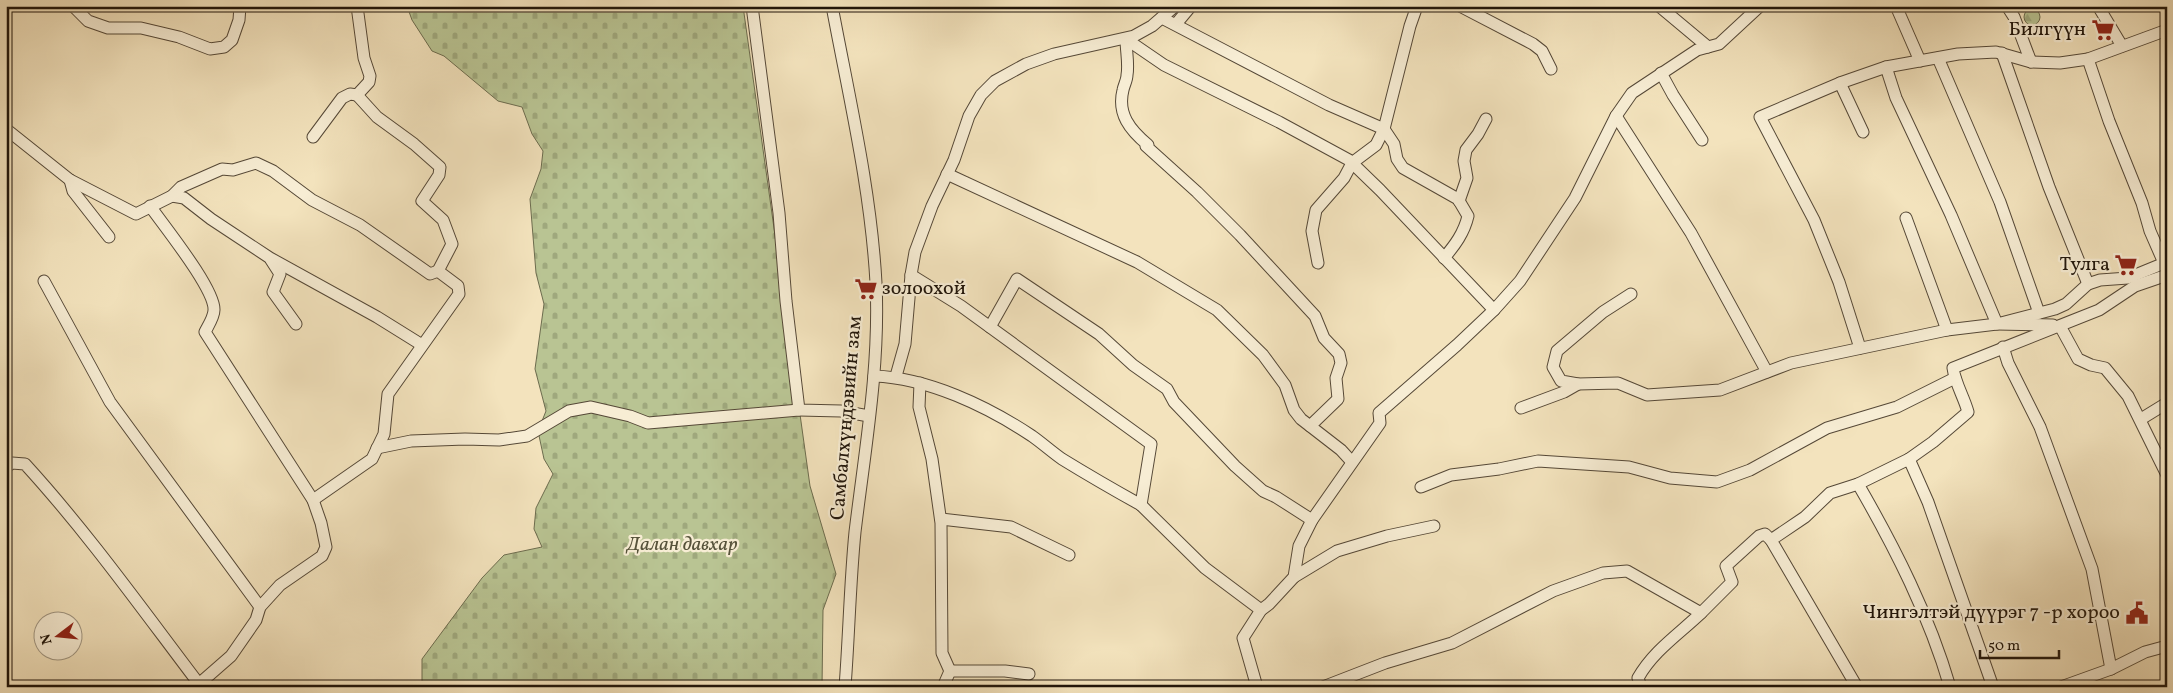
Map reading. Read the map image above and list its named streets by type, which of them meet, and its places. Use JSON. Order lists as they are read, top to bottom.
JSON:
{
  "streets": {
    "street": ["Самбалхүндэвийн зам"]
  },
  "parks": ["Далан давхар"],
  "places": {
    "supermarket": ["Билгүүн", "Тулга", "золоохой"],
    "public building": ["Чингэлтэй дүүрэг 7 -р хороо"]
  },
  "scale_bar": "50 m",
  "north": "left"
}
